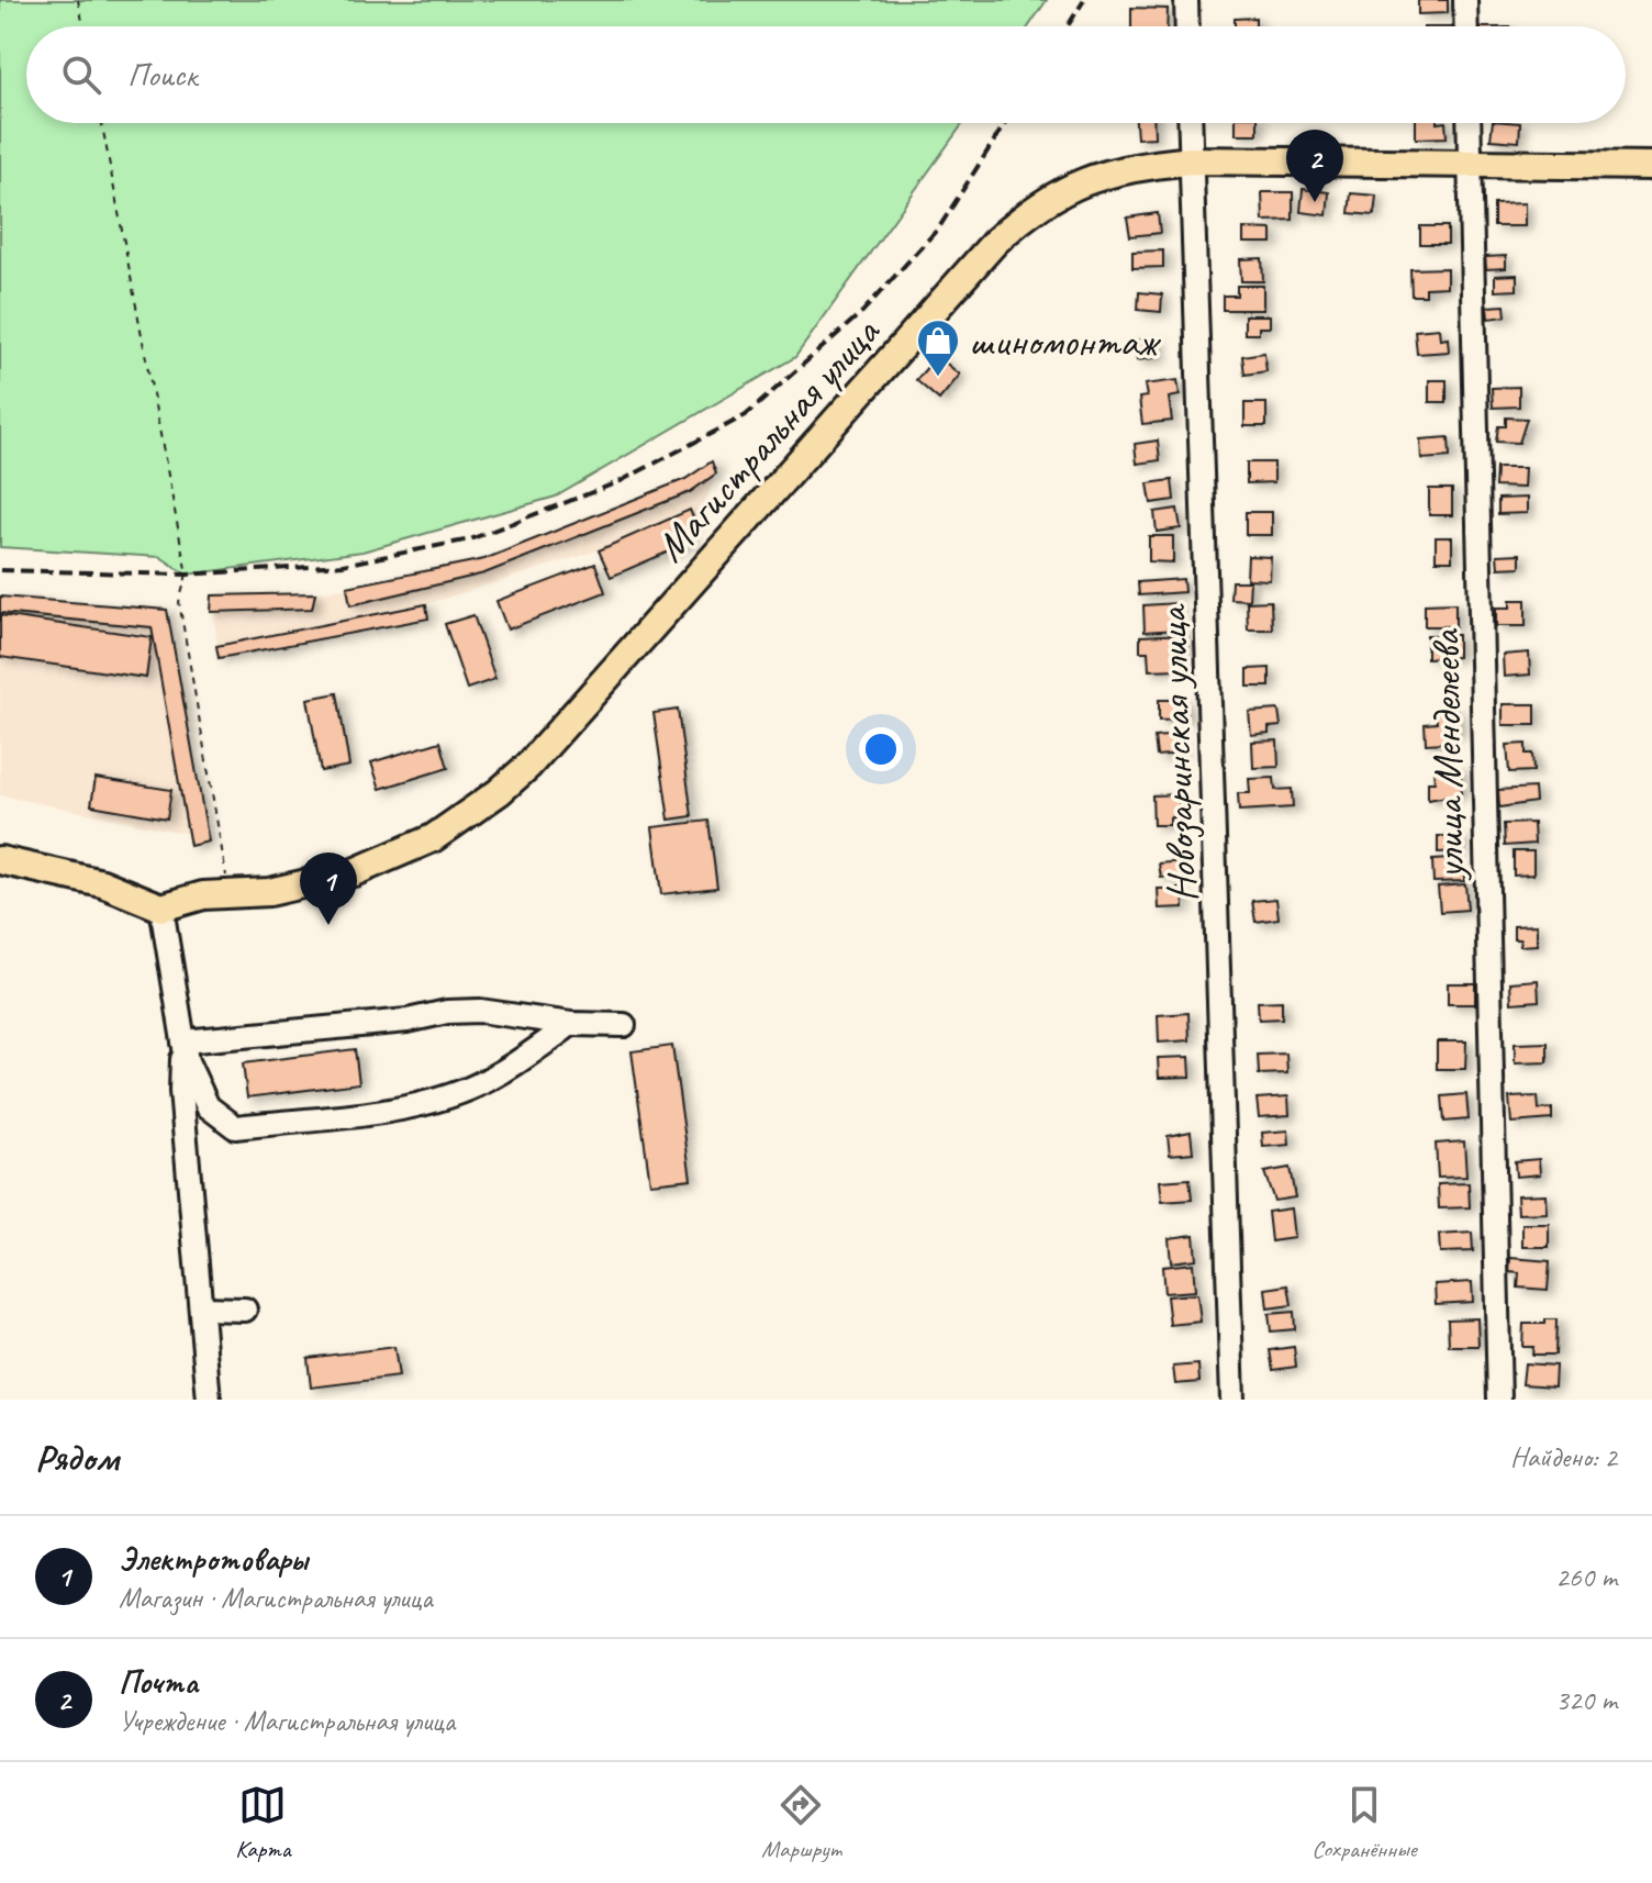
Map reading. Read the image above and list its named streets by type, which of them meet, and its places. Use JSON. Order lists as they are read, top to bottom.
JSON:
{
  "streets": {
    "main road": ["Магистральная улица"],
    "street": ["Новозаринская улица", "улица Менделеева"]
  },
  "crossings": [
    ["Магистральная улица", "Новозаринская улица"],
    ["Магистральная улица", "улица Менделеева"]
  ],
  "places": {
    "shop": ["шиномонтаж"]
  },
  "page": {
    "search": "Поиск",
    "pins": ["2", "1"],
    "heading": ["Рядом", "Найдено: 2"],
    "list": [
      {
        "mark": "1",
        "name": "Электротовары",
        "note": "Магазин · Магистральная улица",
        "value": "260 m"
      },
      {
        "mark": "2",
        "name": "Почта",
        "note": "Учреждение · Магистральная улица",
        "value": "320 m"
      }
    ],
    "nav": ["Карта", "Маршрут", "Сохранённые"]
  }
}
